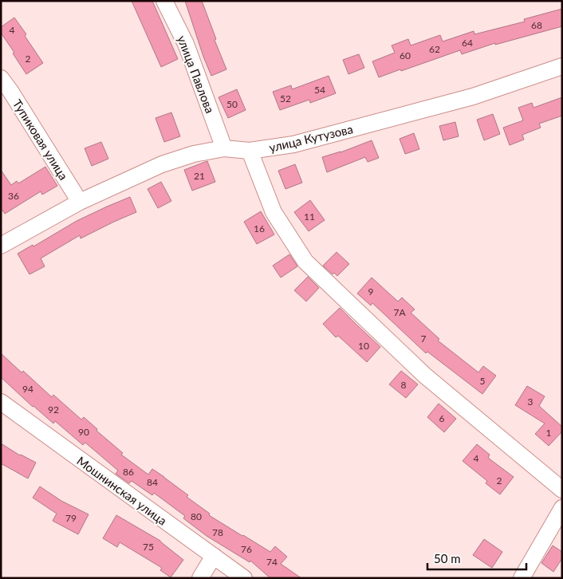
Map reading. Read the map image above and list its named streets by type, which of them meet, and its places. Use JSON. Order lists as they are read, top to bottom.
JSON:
{
  "streets": {
    "street": [
      "улица Павлова",
      "улица Кутузова",
      "Тупиковая улица",
      "Мошнинская улица"
    ]
  },
  "crossings": [
    ["улица Павлова", "улица Кутузова"],
    ["улица Кутузова", "Тупиковая улица"]
  ],
  "house_numbers": [
    "68",
    "4",
    "64",
    "62",
    "60",
    "2",
    "54",
    "52",
    "50",
    "21",
    "36",
    "11",
    "16",
    "9",
    "7А",
    "7",
    "10",
    "5",
    "8",
    "94",
    "3",
    "92",
    "6",
    "90",
    "1",
    "4",
    "86",
    "2",
    "84",
    "80",
    "79",
    "78",
    "75",
    "76",
    "74"
  ],
  "scale_bar": "50 m"
}
